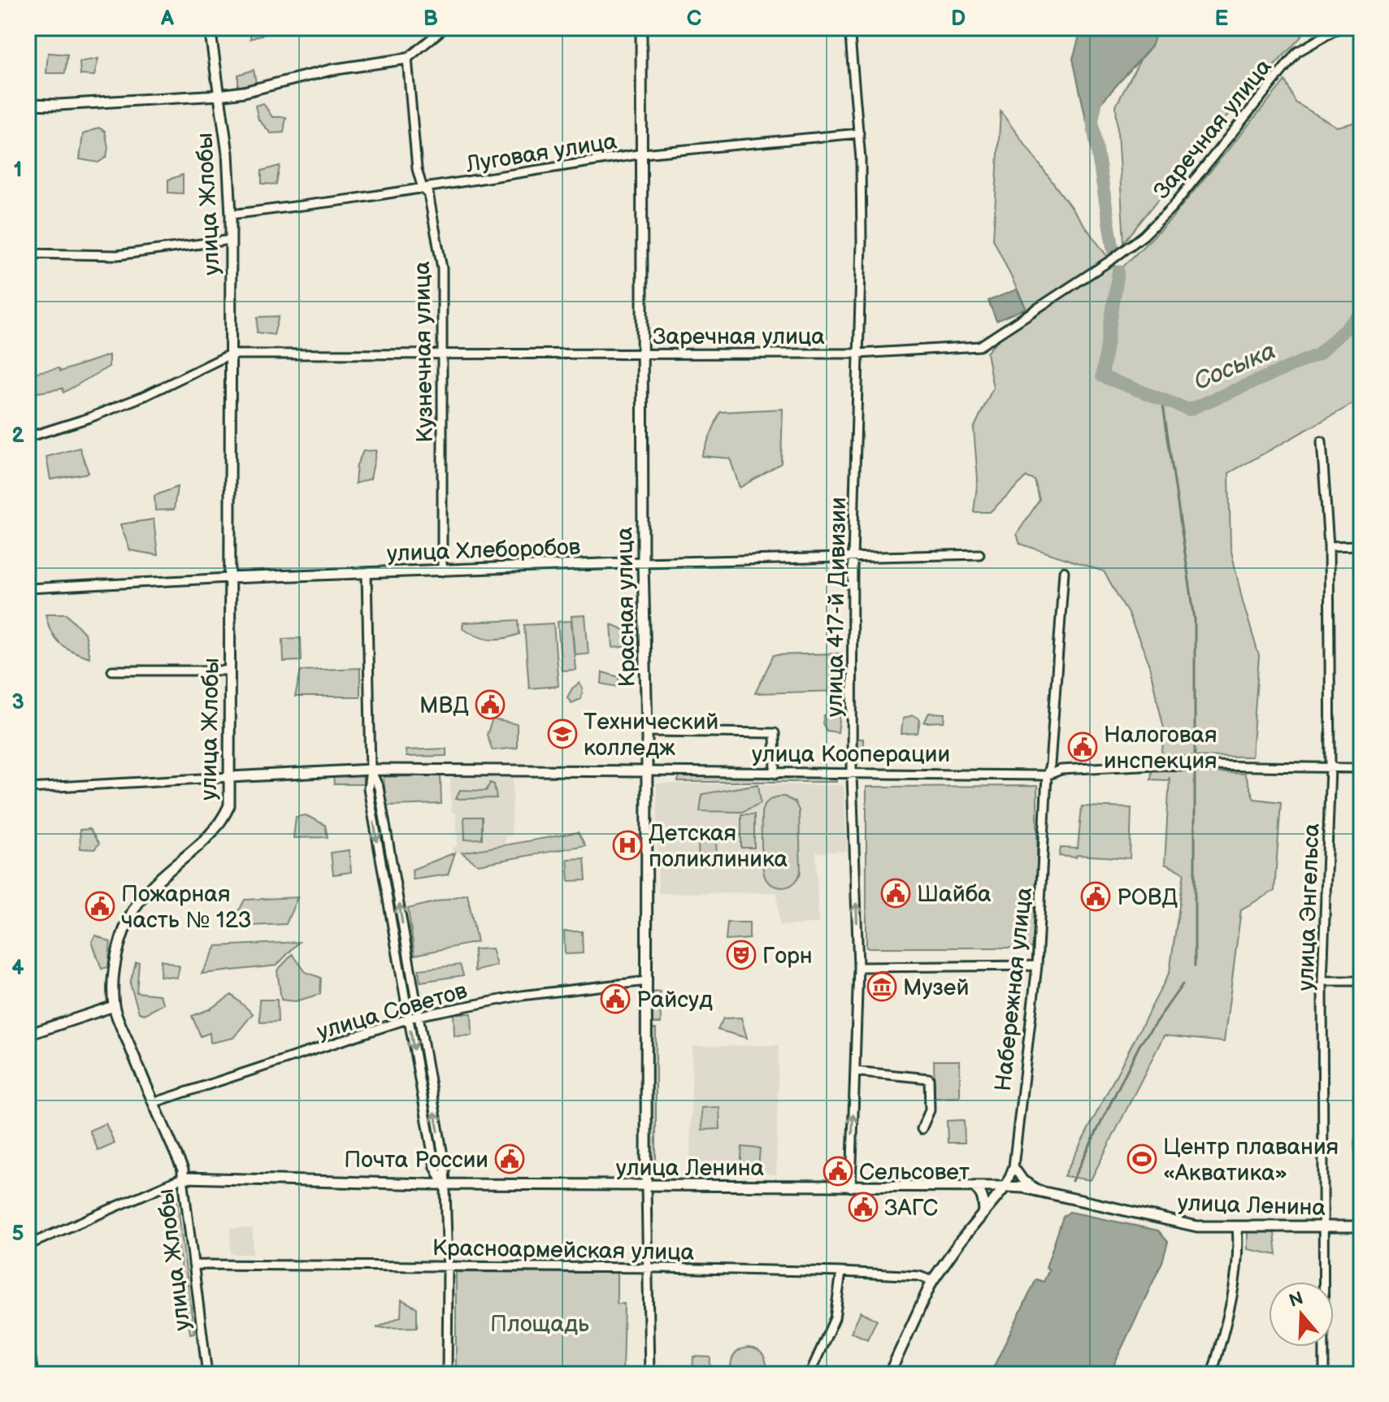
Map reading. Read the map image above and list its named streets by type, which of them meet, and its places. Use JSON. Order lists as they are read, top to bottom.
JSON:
{
  "streets": {
    "street": [
      "Заречная улица",
      "Луговая улица",
      "улица Жлобы",
      "Кузнечная улица",
      "улица Хлеборобов",
      "Красная улица",
      "улица 417-й Дивизии",
      "улица Кооперации",
      "улица Энгельса",
      "Набережная улица",
      "улица Советов",
      "улица Ленина",
      "Красноармейская улица"
    ]
  },
  "crossings": [
    ["Заречная улица", "улица Жлобы"],
    ["Заречная улица", "Кузнечная улица"],
    ["Заречная улица", "Красная улица"],
    ["Заречная улица", "улица 417-й Дивизии"],
    ["Луговая улица", "улица Жлобы"],
    ["Луговая улица", "Кузнечная улица"],
    ["Луговая улица", "Красная улица"],
    ["Луговая улица", "улица 417-й Дивизии"],
    ["улица Жлобы", "улица Хлеборобов"],
    ["улица Жлобы", "улица Кооперации"],
    ["улица Жлобы", "улица Советов"],
    ["улица Жлобы", "улица Ленина"],
    ["улица Жлобы", "Красноармейская улица"],
    ["Кузнечная улица", "улица Хлеборобов"],
    ["улица Хлеборобов", "Красная улица"],
    ["улица Хлеборобов", "улица 417-й Дивизии"],
    ["Красная улица", "улица Кооперации"],
    ["Красная улица", "улица Советов"],
    ["Красная улица", "улица Ленина"],
    ["улица 417-й Дивизии", "улица Кооперации"],
    ["улица 417-й Дивизии", "улица Ленина"],
    ["улица Кооперации", "улица Энгельса"],
    ["улица Кооперации", "Набережная улица"],
    ["улица Энгельса", "улица Ленина"],
    ["Набережная улица", "улица Ленина"],
    ["Набережная улица", "Красноармейская улица"]
  ],
  "water": ["Сосыка"],
  "parks": ["Площадь"],
  "places": {
    "public building": [
      "МВД",
      "Налоговая инспекция",
      "Шайба",
      "РОВД",
      "Пожарная часть № 123",
      "Райсуд",
      "Почта России",
      "Сельсовет",
      "ЗАГС"
    ],
    "school or university": ["Технический колледж"],
    "hospital": ["Детская поликлиника"],
    "theatre": ["Горн"],
    "museum": ["Музей"],
    "sports": ["Центр плавания «Акватика»"]
  },
  "north": "top",
  "grid": {
    "columns": [
      "A",
      "B",
      "C",
      "D",
      "E"
    ],
    "rows": [
      "1",
      "2",
      "3",
      "4",
      "5"
    ]
  }
}
